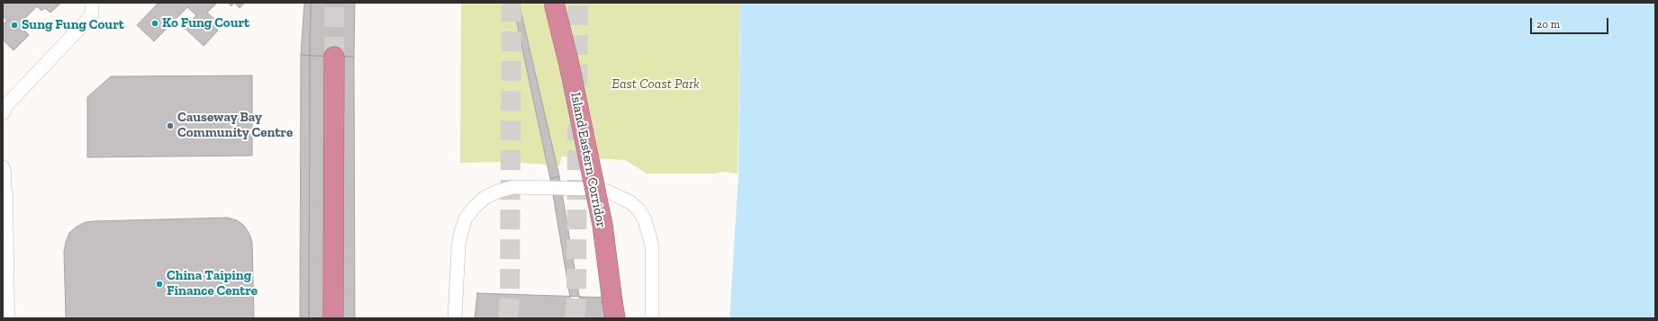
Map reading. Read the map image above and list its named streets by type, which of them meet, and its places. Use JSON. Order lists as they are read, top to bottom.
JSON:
{
  "streets": {
    "highway": ["Island Eastern Corridor"]
  },
  "parks": ["East Coast Park"],
  "places": [
    "Ko Fung Court",
    "Sung Fung Court",
    "Causeway Bay Community Centre",
    "China Taiping Finance Centre"
  ],
  "scale_bar": "20 m"
}
